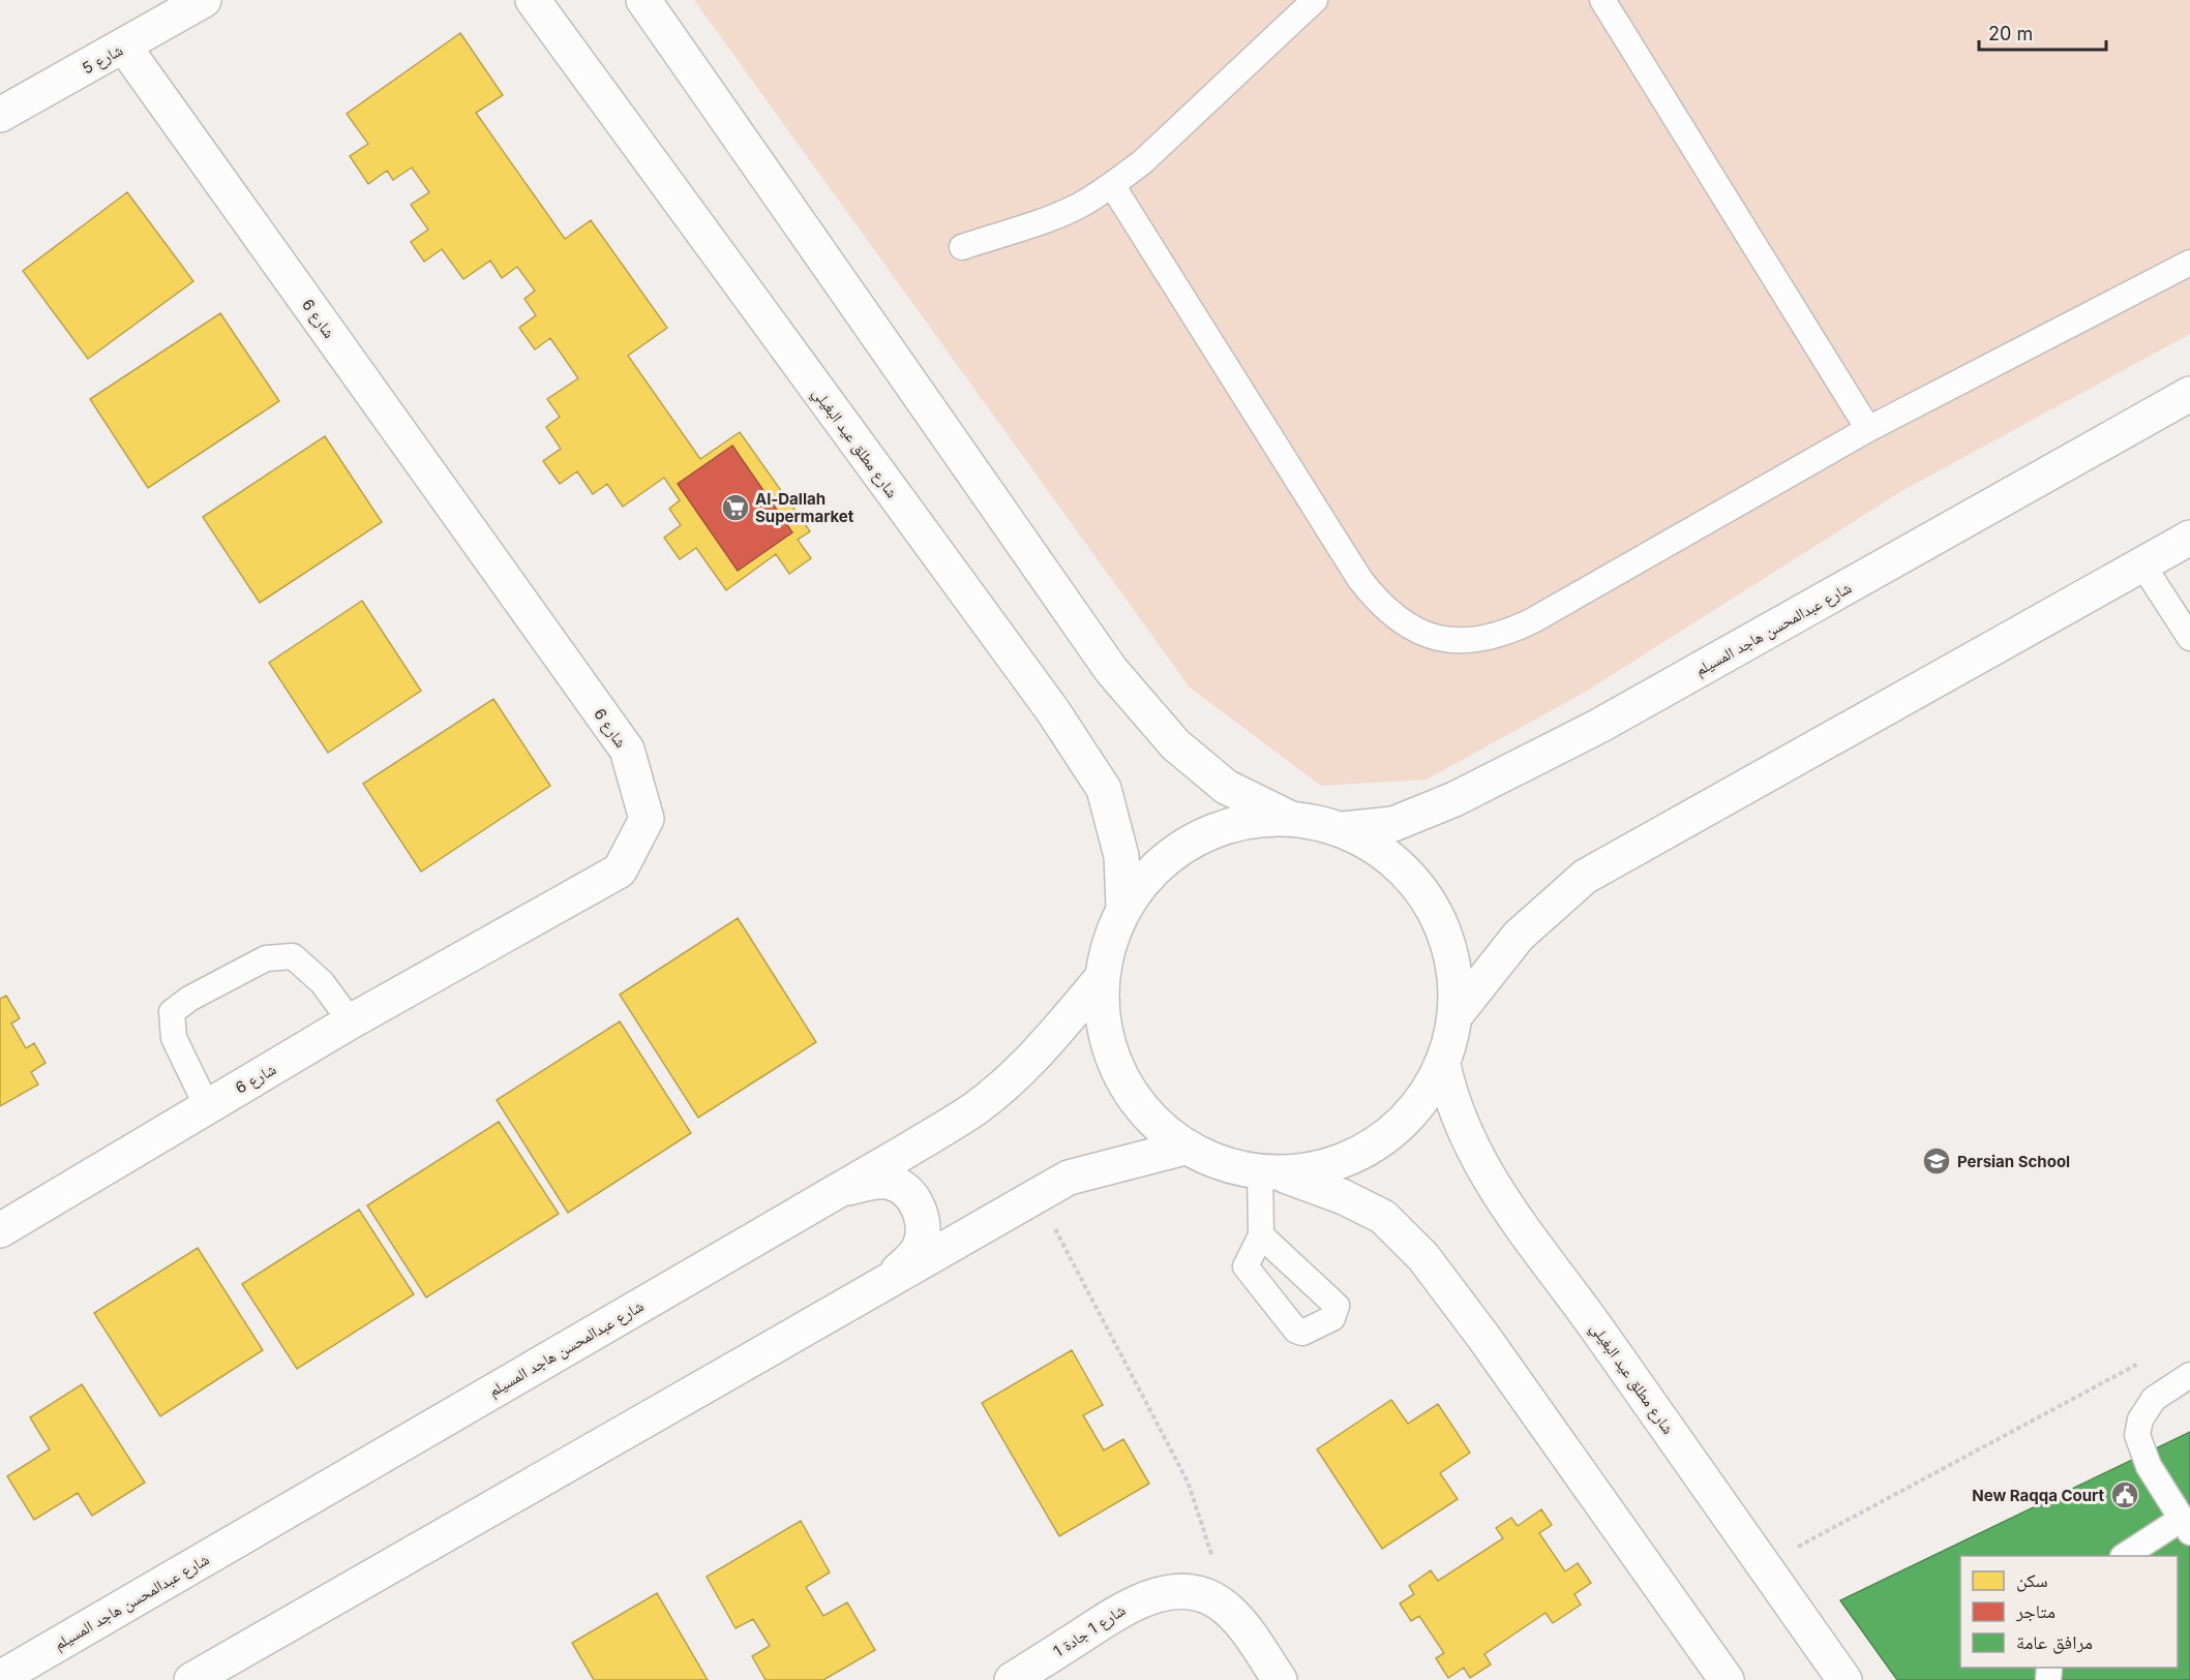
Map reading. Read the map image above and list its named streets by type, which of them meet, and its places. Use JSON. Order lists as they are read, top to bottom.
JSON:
{
  "streets": {
    "street": [
      "شارع 5",
      "شارع 6",
      "شارع مطلق عيد البغيلي",
      "شارع عبدالمحسن هاجد المسيلم",
      "شارع 1 جادة 1"
    ]
  },
  "crossings": [
    ["شارع 5", "شارع 6"]
  ],
  "places": {
    "supermarket": ["Al-Dallah Supermarket"],
    "school or university": ["Persian School"],
    "public building": ["New Raqqa Court"]
  },
  "legend": ["سكن", "متاجر", "مرافق عامة"],
  "scale_bar": "20 m"
}
